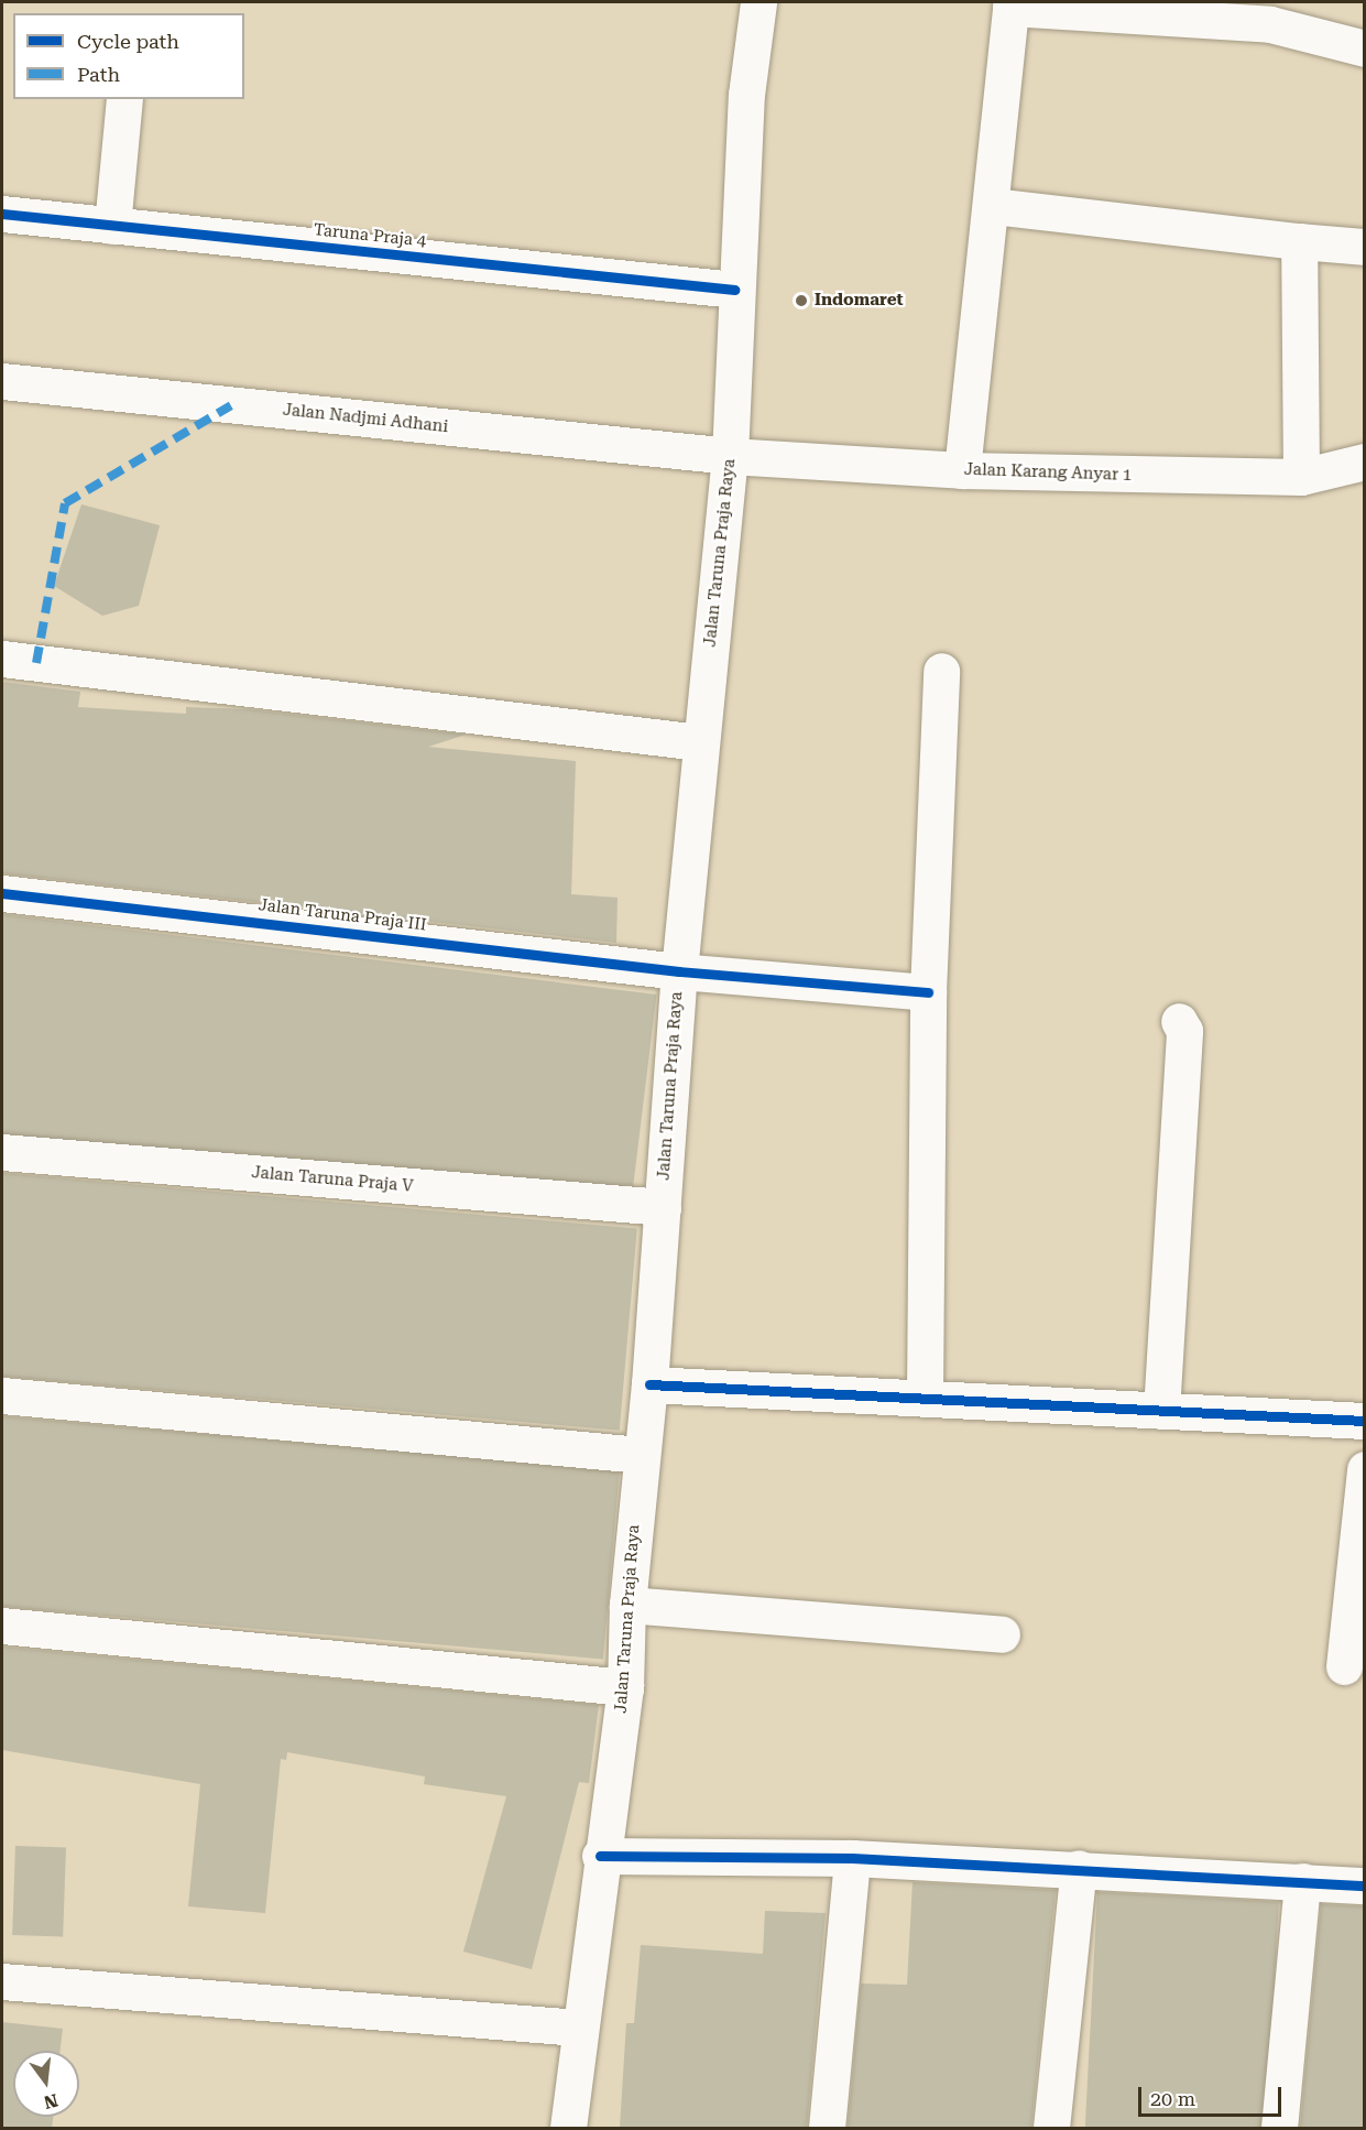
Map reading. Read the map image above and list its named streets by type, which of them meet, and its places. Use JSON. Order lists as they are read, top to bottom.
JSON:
{
  "streets": {
    "street": [
      "Taruna Praja 4",
      "Jalan Nadjmi Adhani",
      "Jalan Karang Anyar 1",
      "Jalan Taruna Praja Raya",
      "Jalan Taruna Praja III",
      "Jalan Taruna Praja V"
    ]
  },
  "crossings": [
    ["Taruna Praja 4", "Jalan Taruna Praja Raya"],
    ["Jalan Nadjmi Adhani", "Jalan Karang Anyar 1"],
    ["Jalan Nadjmi Adhani", "Jalan Taruna Praja Raya"],
    ["Jalan Karang Anyar 1", "Jalan Taruna Praja Raya"],
    ["Jalan Taruna Praja Raya", "Jalan Taruna Praja III"],
    ["Jalan Taruna Praja Raya", "Jalan Taruna Praja V"]
  ],
  "places": ["Indomaret"],
  "legend": ["Cycle path", "Path"],
  "scale_bar": "20 m",
  "north": "bottom"
}
